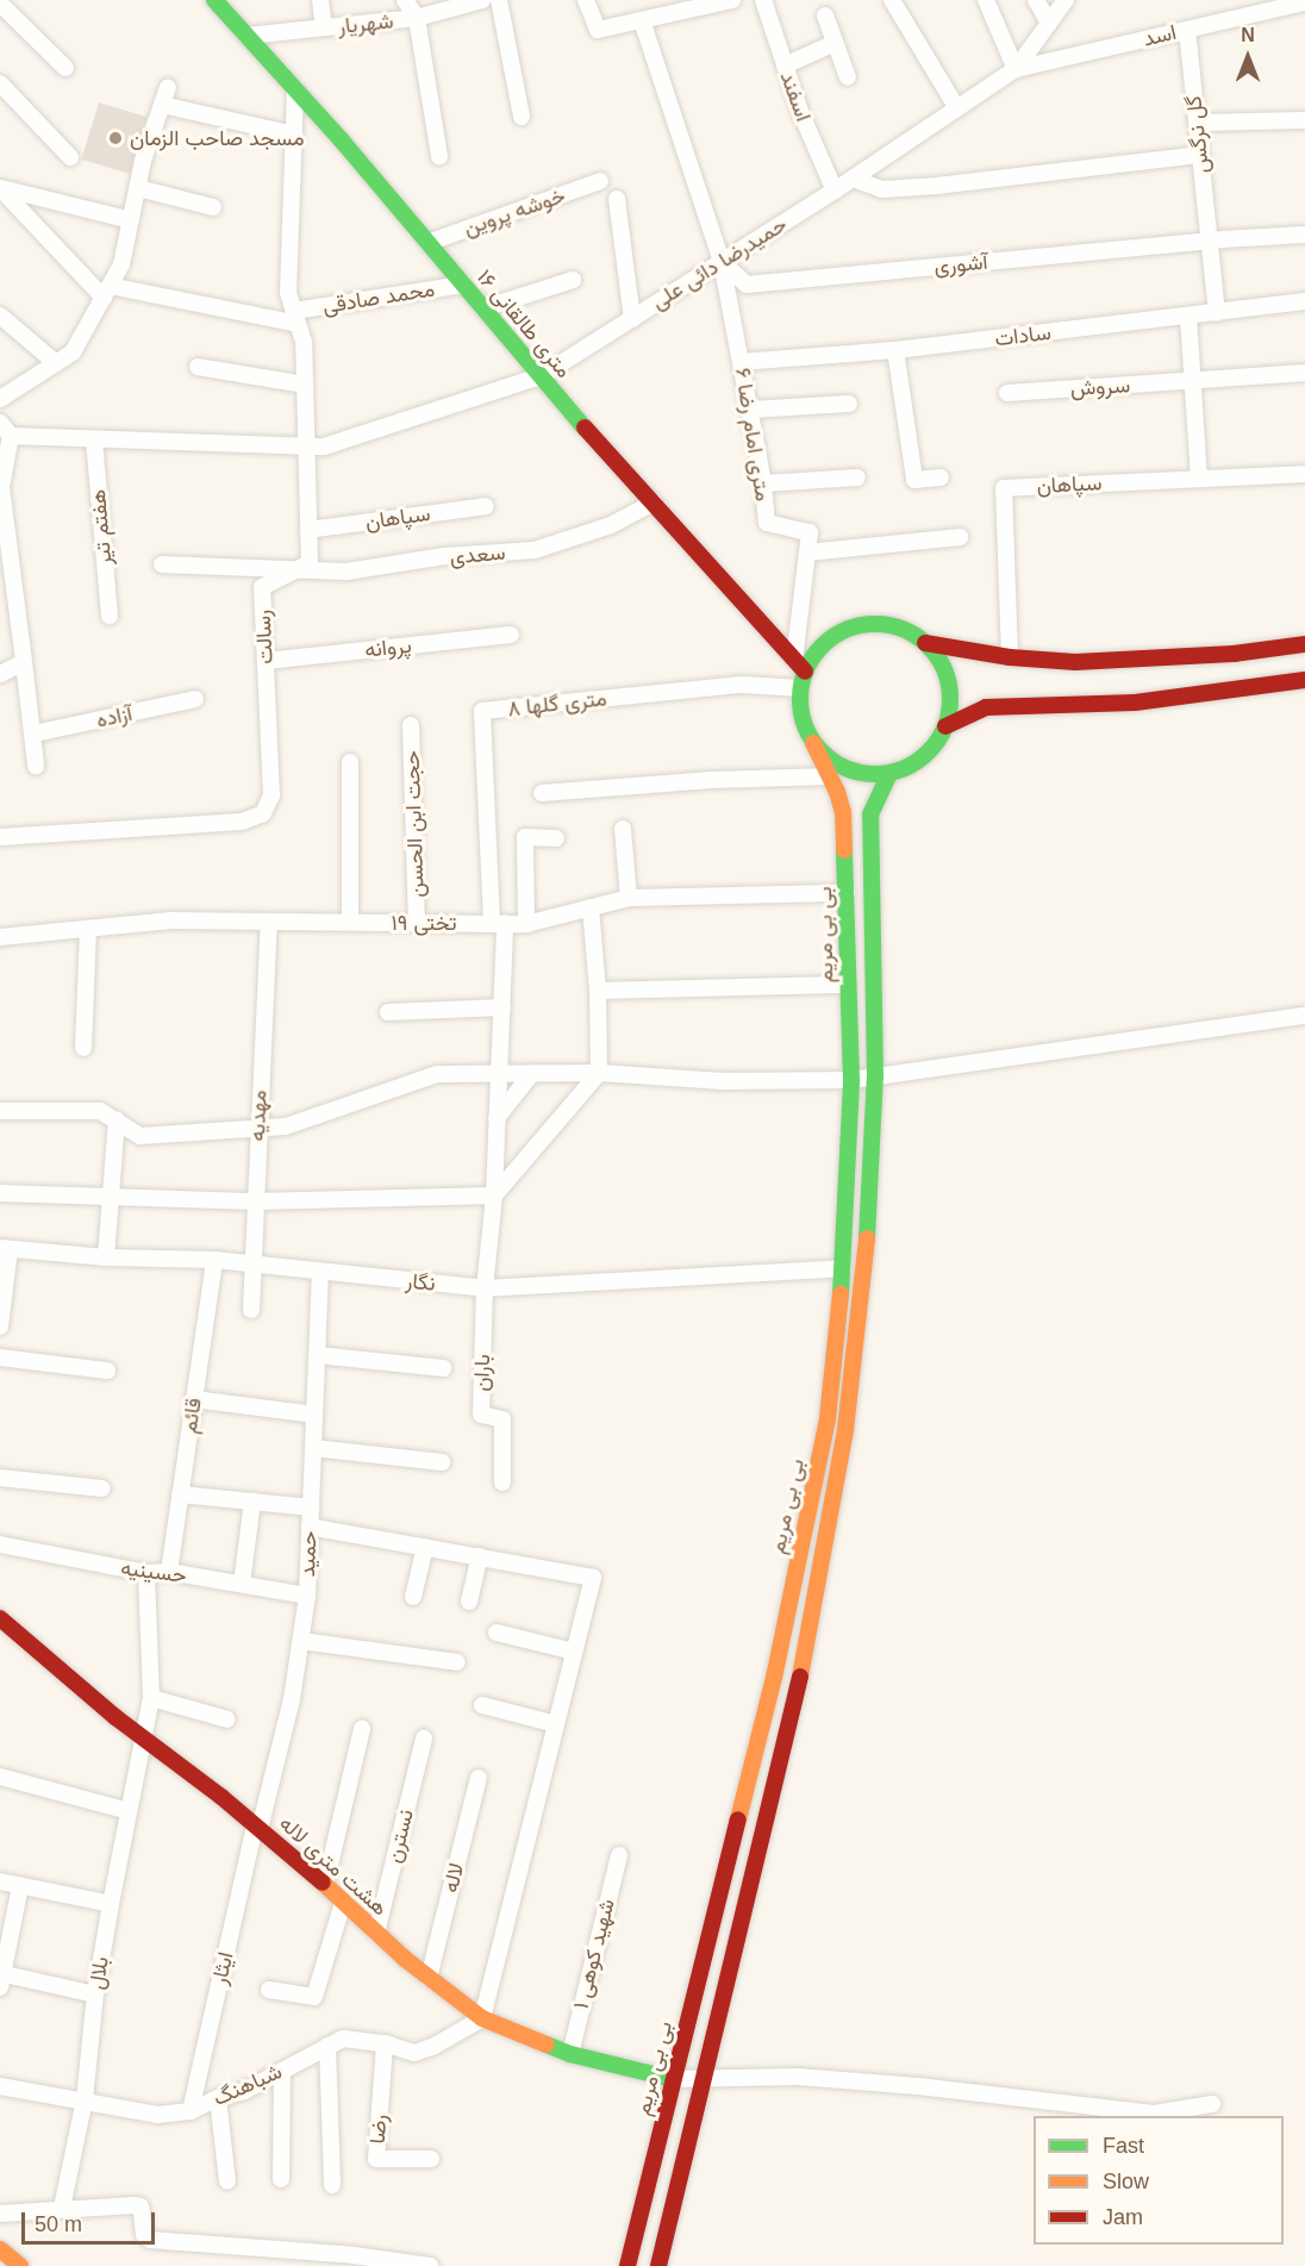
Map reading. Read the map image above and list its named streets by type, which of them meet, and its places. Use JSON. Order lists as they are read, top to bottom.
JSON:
{
  "streets": {
    "street": [
      "شهریار",
      "اسد",
      "اسفند",
      "گل نرگس",
      "خوشه پروین",
      "حمیدرضا دائی علی",
      "آشوری",
      "محمد صادقی",
      "۱۶ متری طالقانی",
      "سادات",
      "سروش",
      "۶ متری امام رضا",
      "سپاهان",
      "هفتم تیر",
      "سعدی",
      "رسالت",
      "پروانه",
      "۸ متری گلها",
      "آزاده",
      "حجت ابن الحسن",
      "تختی ۱۹",
      "بی بی مریم",
      "مهدیه",
      "نگار",
      "باران",
      "قائم",
      "حمید",
      "حسینیه",
      "نسترن",
      "هشت متری لاله",
      "لاله",
      "شهید کوهی ۱",
      "ایثار",
      "بلال",
      "شباهنگ",
      "رضا"
    ]
  },
  "crossings": [
    ["شهریار", "۱۶ متری طالقانی"],
    ["اسد", "گل نرگس"],
    ["اسد", "حمیدرضا دائی علی"],
    ["اسفند", "حمیدرضا دائی علی"],
    ["گل نرگس", "آشوری"],
    ["گل نرگس", "سادات"],
    ["خوشه پروین", "۱۶ متری طالقانی"],
    ["حمیدرضا دائی علی", "آشوری"],
    ["حمیدرضا دائی علی", "۱۶ متری طالقانی"],
    ["حمیدرضا دائی علی", "۶ متری امام رضا"],
    ["حمیدرضا دائی علی", "رسالت"],
    ["آشوری", "۶ متری امام رضا"],
    ["محمد صادقی", "۱۶ متری طالقانی"],
    ["محمد صادقی", "رسالت"],
    ["۱۶ متری طالقانی", "سعدی"],
    ["۱۶ متری طالقانی", "رسالت"],
    ["۱۶ متری طالقانی", "۸ متری گلها"],
    ["۱۶ متری طالقانی", "بی بی مریم"],
    ["سادات", "۶ متری امام رضا"],
    ["سپاهان", "رسالت"],
    ["سعدی", "رسالت"],
    ["رسالت", "پروانه"],
    ["۸ متری گلها", "تختی ۱۹"],
    ["۸ متری گلها", "بی بی مریم"],
    ["حجت ابن الحسن", "تختی ۱۹"],
    ["تختی ۱۹", "بی بی مریم"],
    ["تختی ۱۹", "مهدیه"],
    ["بی بی مریم", "نگار"],
    ["بی بی مریم", "هشت متری لاله"],
    ["مهدیه", "نگار"],
    ["نگار", "باران"],
    ["نگار", "قائم"],
    ["نگار", "حمید"],
    ["قائم", "حسینیه"],
    ["حمید", "حسینیه"],
    ["حمید", "هشت متری لاله"],
    ["حمید", "ایثار"],
    ["حسینیه", "بلال"],
    ["نسترن", "هشت متری لاله"],
    ["هشت متری لاله", "لاله"],
    ["هشت متری لاله", "شهید کوهی ۱"],
    ["هشت متری لاله", "ایثار"],
    ["هشت متری لاله", "بلال"],
    ["هشت متری لاله", "شباهنگ"],
    ["ایثار", "شباهنگ"],
    ["بلال", "شباهنگ"],
    ["شباهنگ", "رضا"]
  ],
  "places": ["مسجد صاحب الزمان"],
  "legend": ["Fast", "Slow", "Jam"],
  "scale_bar": "50 m",
  "north": "top"
}
